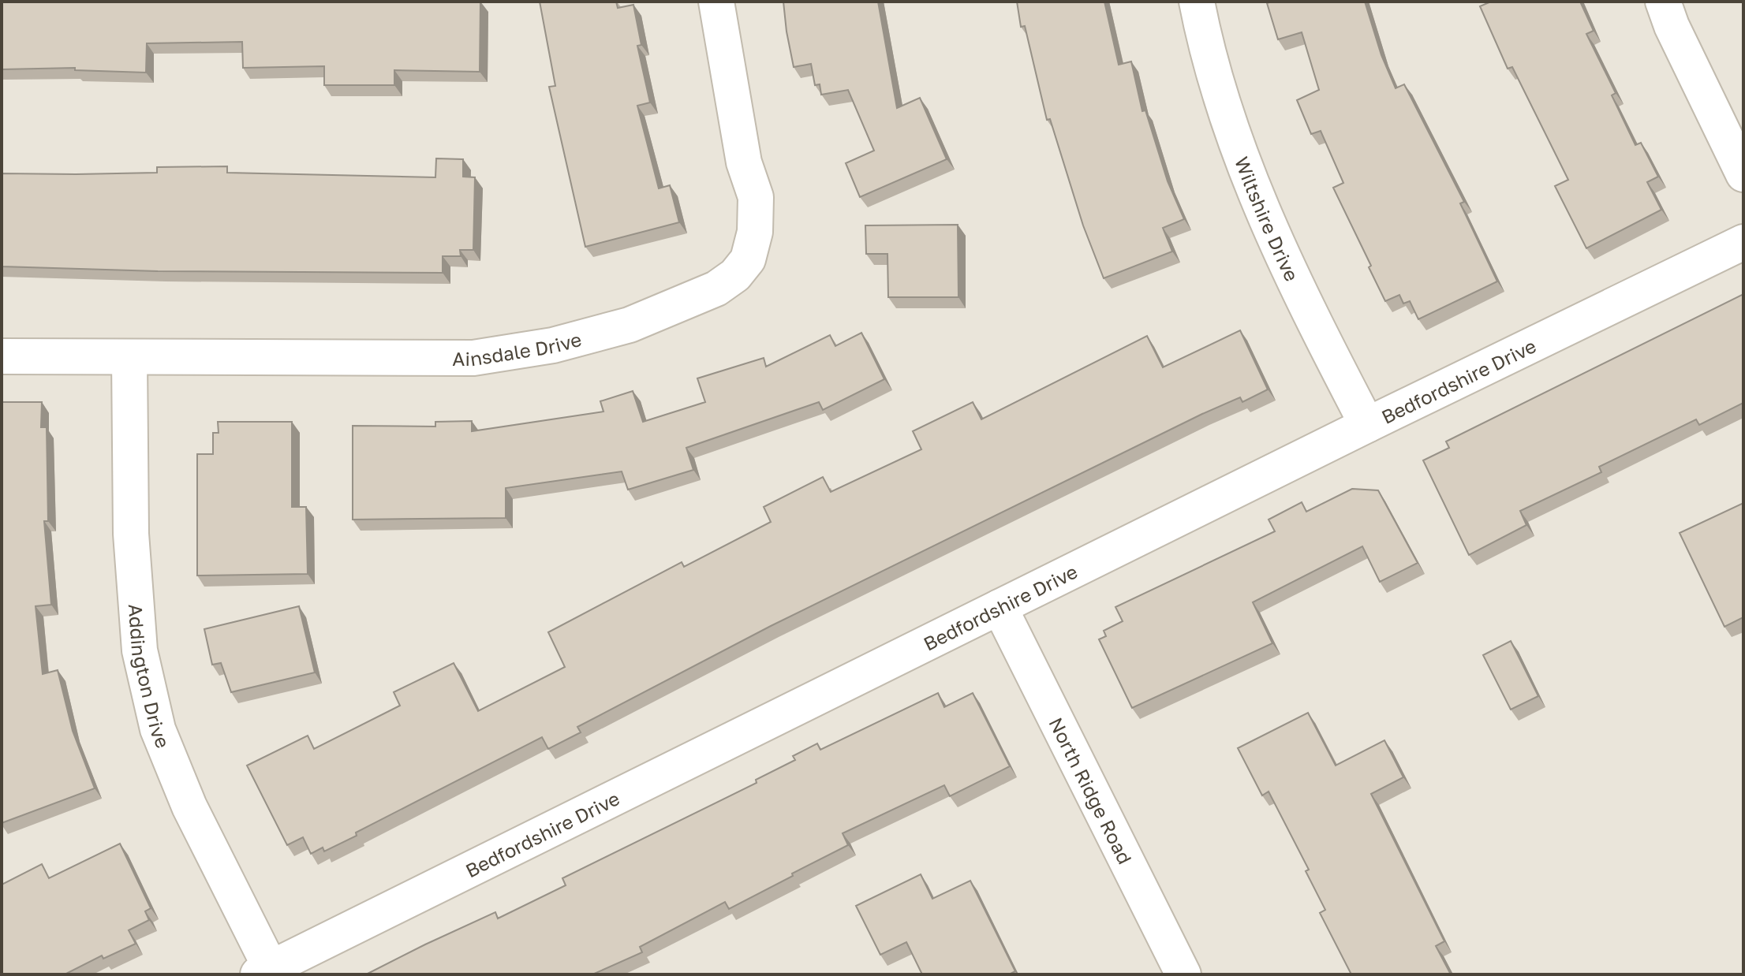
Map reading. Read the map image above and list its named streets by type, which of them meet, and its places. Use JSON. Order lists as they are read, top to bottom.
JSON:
{
  "streets": {
    "street": [
      "Wiltshire Drive",
      "Ainsdale Drive",
      "Bedfordshire Drive",
      "Addington Drive",
      "North Ridge Road"
    ]
  },
  "crossings": [
    ["Wiltshire Drive", "Bedfordshire Drive"],
    ["Ainsdale Drive", "Addington Drive"],
    ["Bedfordshire Drive", "Addington Drive"],
    ["Bedfordshire Drive", "North Ridge Road"]
  ]
}
